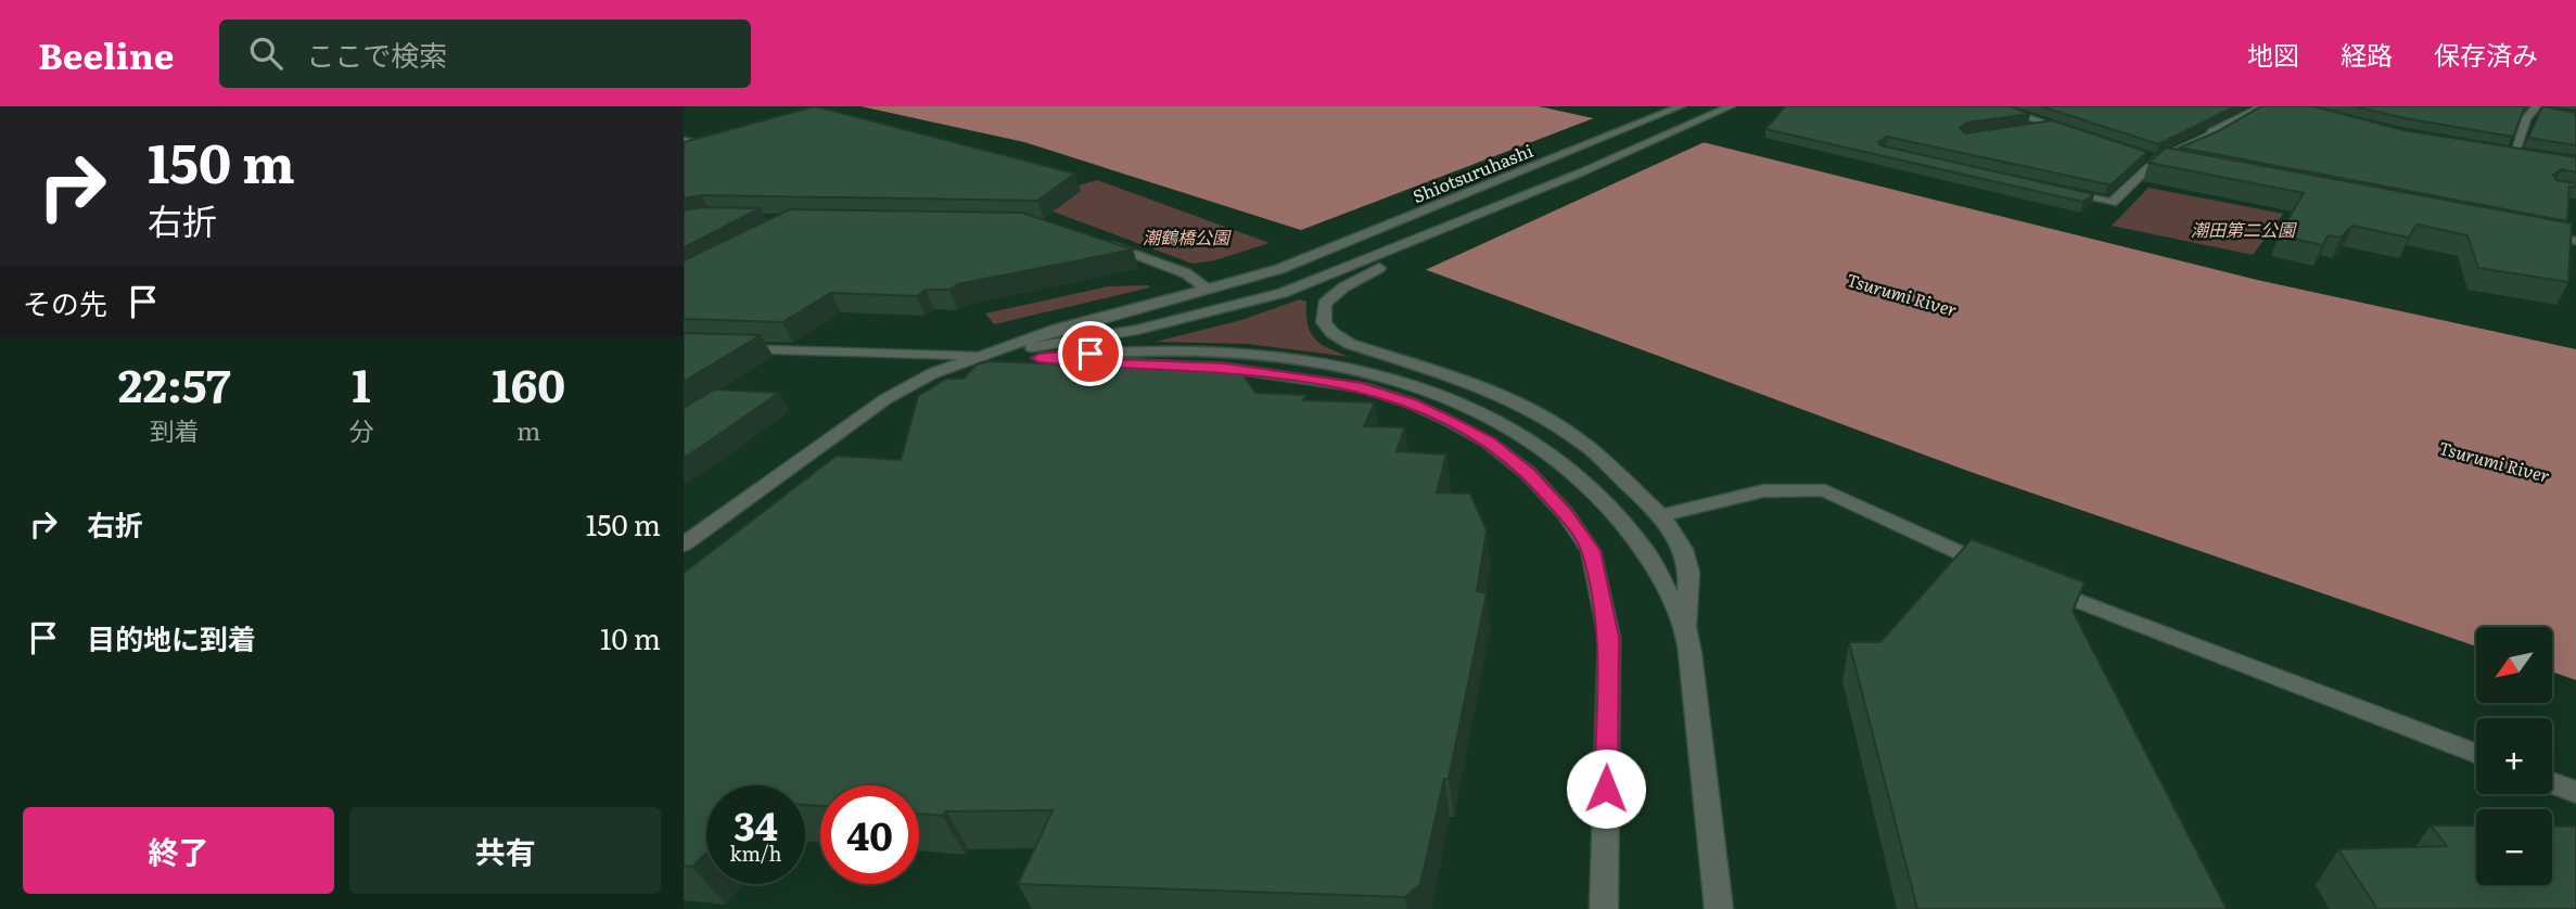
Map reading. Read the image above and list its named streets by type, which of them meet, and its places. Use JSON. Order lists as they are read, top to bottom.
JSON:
{
  "streets": {
    "street": ["Shiotsuruhashi"]
  },
  "water": ["Tsurumi River"],
  "parks": ["潮田第二公園", "潮鶴橋公園"],
  "north": "bottom left",
  "page": {
    "header": "Beeline",
    "search": "ここで検索",
    "nav": ["地図", "経路", "保存済み"],
    "turn": ["150 m", "右折"],
    "then": "その先",
    "eta": [
      "22:57",
      "到着",
      "1",
      "分",
      "160",
      "m"
    ],
    "list": [
      {
        "name": "右折",
        "value": "150 m"
      },
      {
        "name": "目的地に到着",
        "value": "10 m"
      }
    ],
    "map_buttons": ["+", "−"],
    "speed": "34 km/h",
    "limit": "40",
    "buttons": ["終了", "共有"]
  }
}
